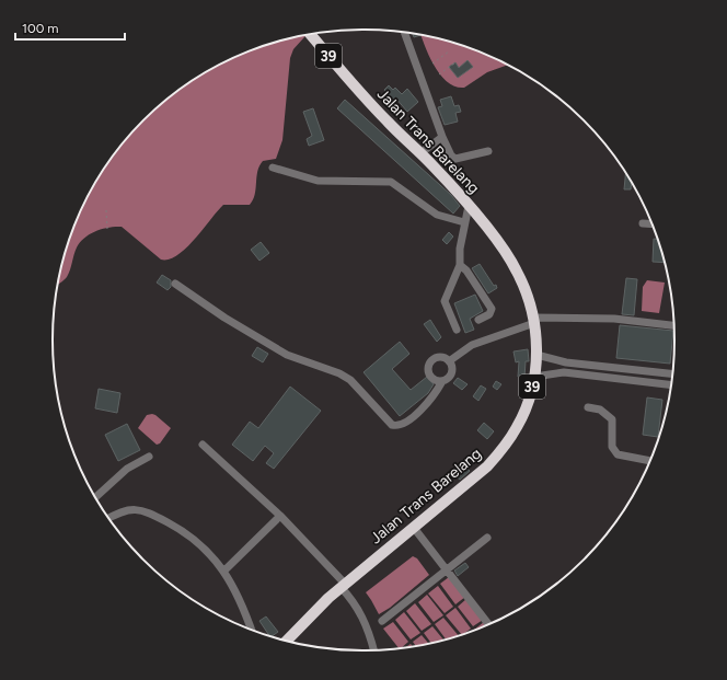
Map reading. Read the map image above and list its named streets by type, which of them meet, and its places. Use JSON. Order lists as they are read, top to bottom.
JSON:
{
  "streets": {
    "highway": ["39", "Jalan Trans Barelang"]
  },
  "scale_bar": "100 m"
}
